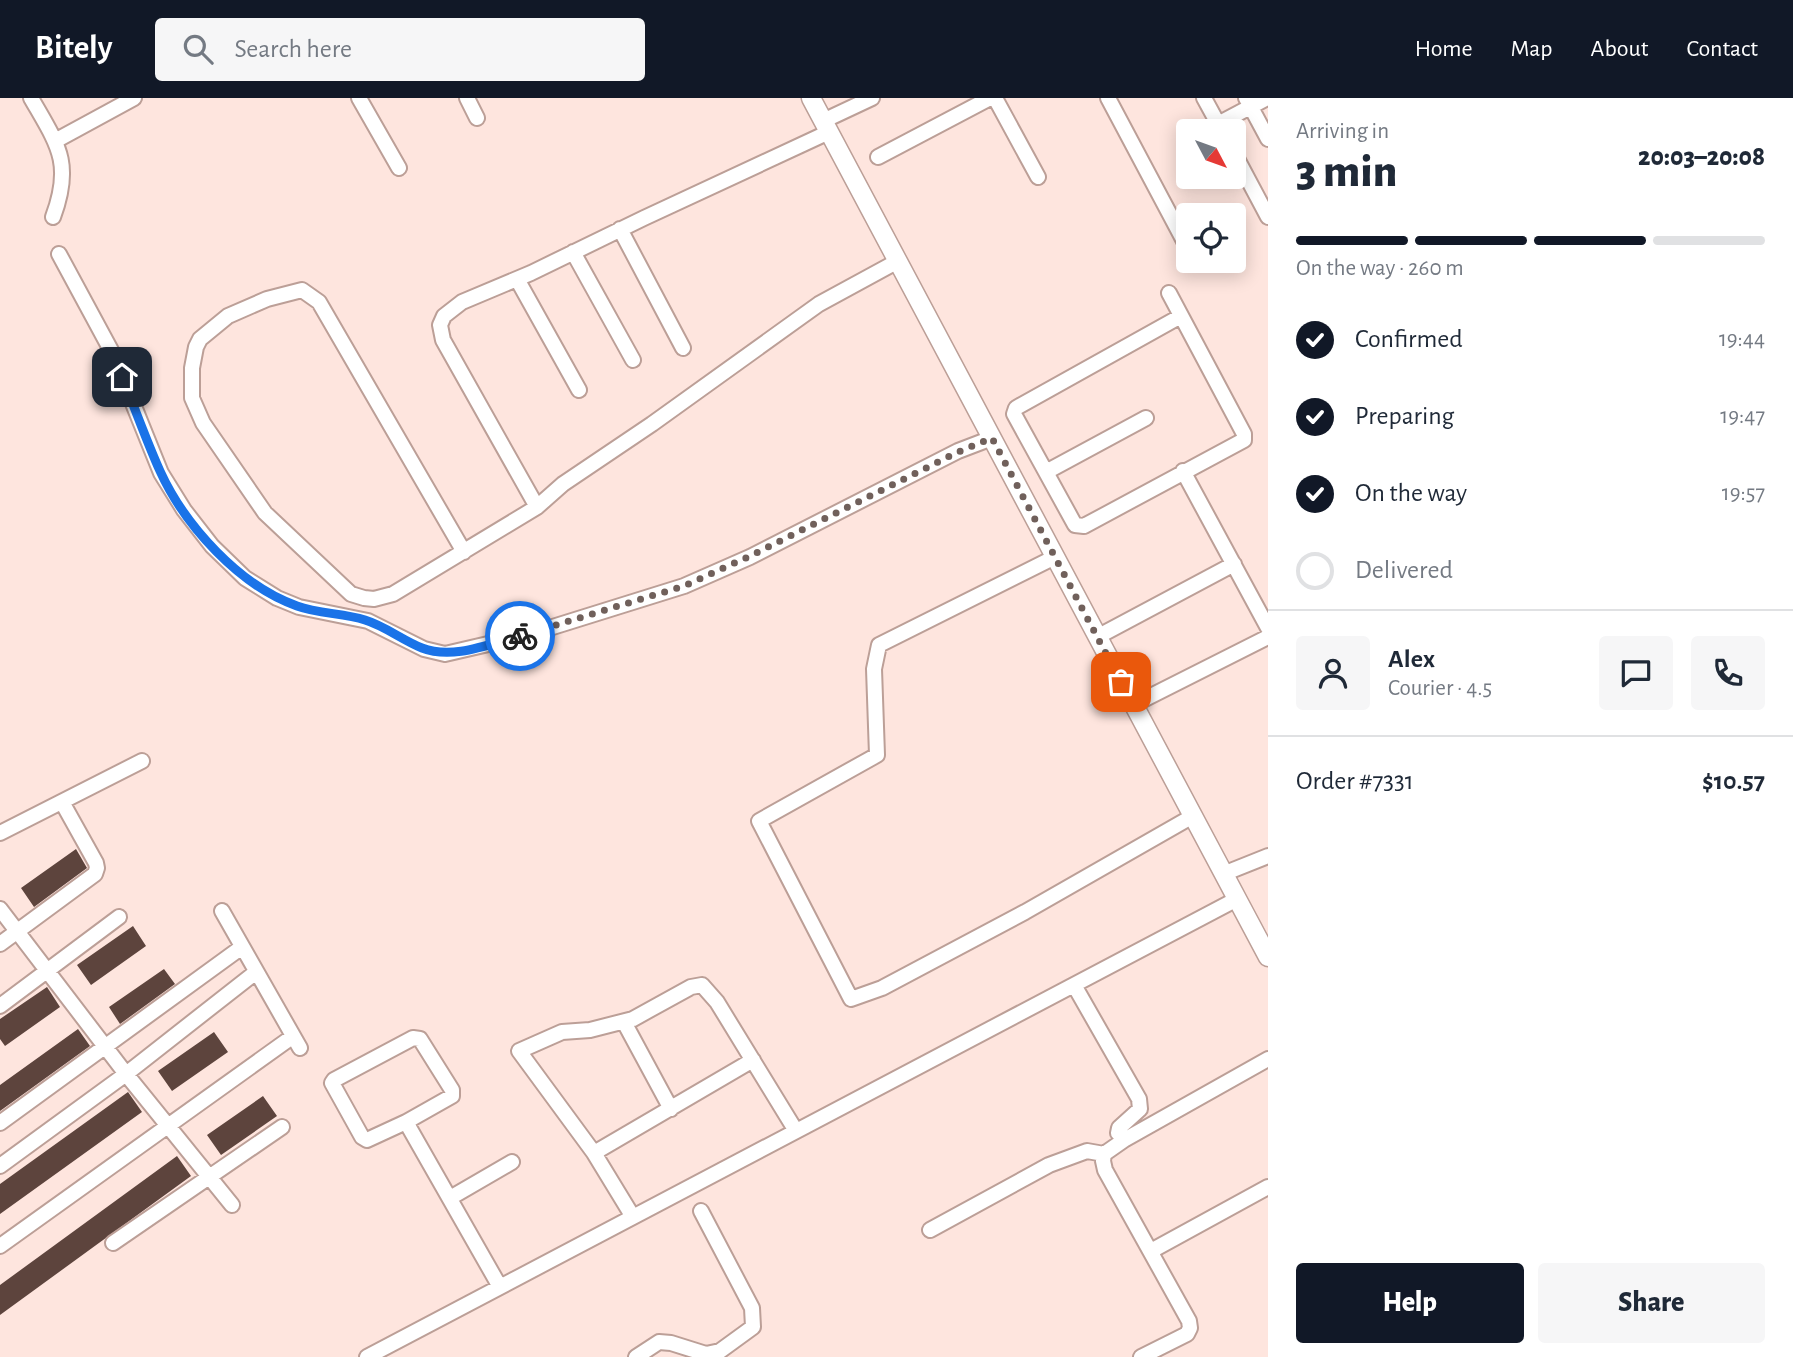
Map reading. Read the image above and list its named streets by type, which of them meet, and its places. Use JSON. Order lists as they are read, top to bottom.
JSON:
{
  "north": "bottom right",
  "page": {
    "header": "Bitely",
    "search": "Search here",
    "nav": [
      "Home",
      "Map",
      "About",
      "Contact"
    ],
    "heading": ["3 min", "Arriving in", "20:03–20:08"],
    "panel": [
      "Alex",
      "Courier · 4.5",
      "Order #7331",
      "$10.57"
    ],
    "bar": "On the way · 260 m",
    "list": [
      ["Confirmed", "19:44"],
      ["Preparing", "19:47"],
      ["On the way", "19:57"],
      "Delivered"
    ],
    "buttons": ["Help", "Share"]
  }
}
